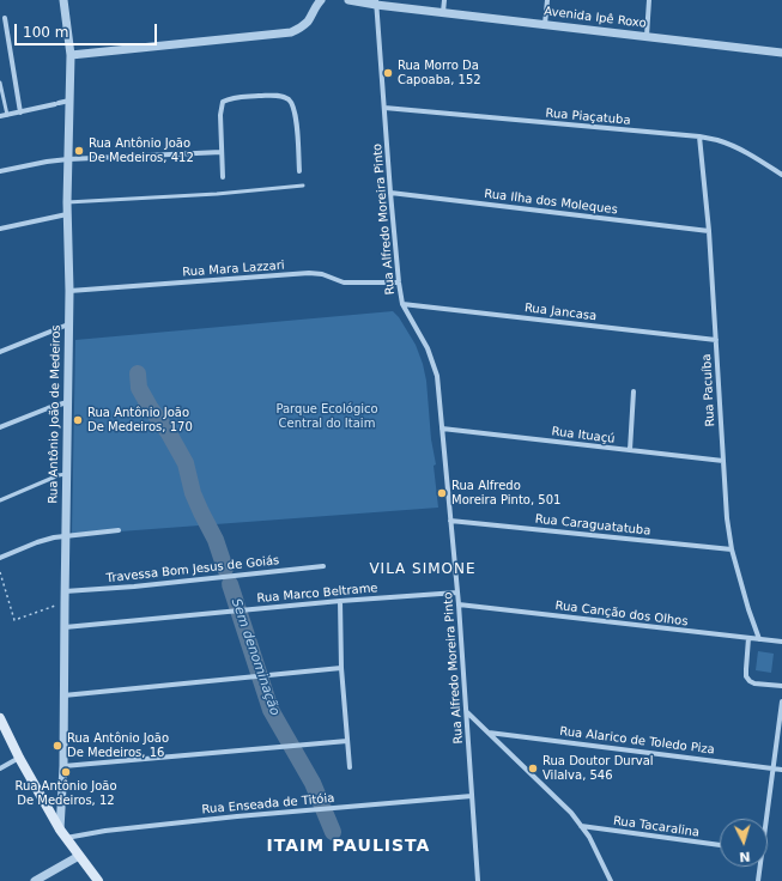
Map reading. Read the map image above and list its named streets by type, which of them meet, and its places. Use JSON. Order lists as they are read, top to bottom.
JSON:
{
  "streets": {
    "street": [
      "Avenida Ipê Roxo",
      "Rua Piaçatuba",
      "Rua Ilha dos Moleques",
      "Rua Alfredo Moreira Pinto",
      "Rua Mara Lazzari",
      "Rua Jancasa",
      "Rua Pacuíba",
      "Rua Antônio João de Medeiros",
      "Rua Ituaçú",
      "Rua Caraguatatuba",
      "Travessa Bom Jesus de Goiás",
      "Rua Marco Beltrame",
      "Rua Canção dos Olhos",
      "Rua Alarico de Toledo Piza",
      "Rua Enseada de Titóia",
      "Rua Tacaralina"
    ]
  },
  "crossings": [
    ["Avenida Ipê Roxo", "Rua Alfredo Moreira Pinto"],
    ["Rua Piaçatuba", "Rua Alfredo Moreira Pinto"],
    ["Rua Piaçatuba", "Rua Pacuíba"],
    ["Rua Ilha dos Moleques", "Rua Alfredo Moreira Pinto"],
    ["Rua Ilha dos Moleques", "Rua Pacuíba"],
    ["Rua Alfredo Moreira Pinto", "Rua Mara Lazzari"],
    ["Rua Alfredo Moreira Pinto", "Rua Jancasa"],
    ["Rua Alfredo Moreira Pinto", "Rua Ituaçú"],
    ["Rua Alfredo Moreira Pinto", "Rua Caraguatatuba"],
    ["Rua Alfredo Moreira Pinto", "Rua Marco Beltrame"],
    ["Rua Alfredo Moreira Pinto", "Rua Canção dos Olhos"],
    ["Rua Alfredo Moreira Pinto", "Rua Enseada de Titóia"],
    ["Rua Mara Lazzari", "Rua Antônio João de Medeiros"],
    ["Rua Jancasa", "Rua Pacuíba"],
    ["Rua Pacuíba", "Rua Ituaçú"],
    ["Rua Pacuíba", "Rua Caraguatatuba"],
    ["Rua Pacuíba", "Rua Canção dos Olhos"],
    ["Rua Antônio João de Medeiros", "Travessa Bom Jesus de Goiás"],
    ["Rua Antônio João de Medeiros", "Rua Marco Beltrame"],
    ["Rua Antônio João de Medeiros", "Rua Enseada de Titóia"]
  ],
  "districts": ["VILA SIMONE", "ITAIM PAULISTA"],
  "water": ["Sem denominação"],
  "parks": ["Parque Ecológico Central do Itaim"],
  "places": [
    "Rua Morro Da Capoaba, 152",
    "Rua Antônio João De Medeiros, 412",
    "Rua Antônio João De Medeiros, 170",
    "Rua Alfredo Moreira Pinto, 501",
    "Rua Antônio João De Medeiros, 16",
    "Rua Doutor Durval Vilalva, 546",
    "Rua Antônio João De Medeiros, 12"
  ],
  "scale_bar": "100 m",
  "north": "bottom"
}
